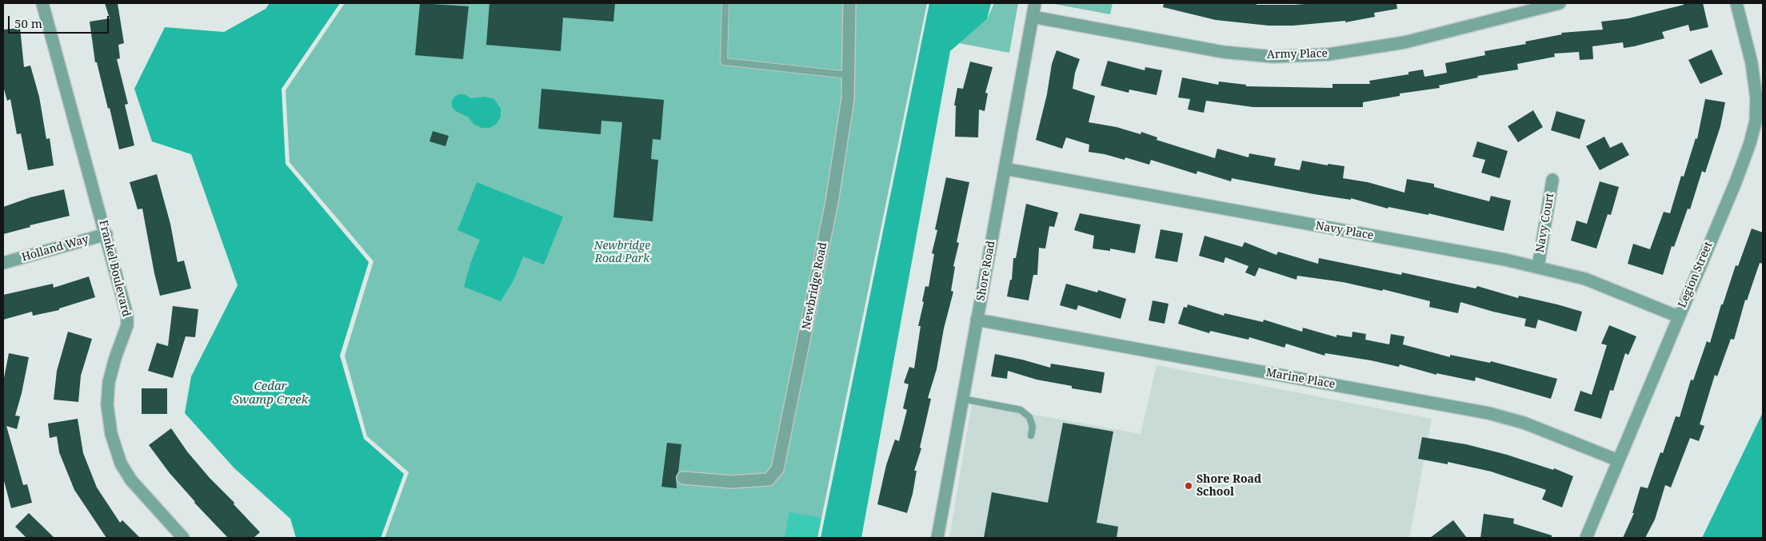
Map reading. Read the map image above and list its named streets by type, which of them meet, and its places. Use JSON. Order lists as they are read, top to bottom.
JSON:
{
  "streets": {
    "street": [
      "Army Place",
      "Navy Court",
      "Navy Place",
      "Holland Way",
      "Frankel Boulevard",
      "Shore Road",
      "Legion Street",
      "Newbridge Road",
      "Marine Place"
    ]
  },
  "crossings": [
    ["Army Place", "Shore Road"],
    ["Navy Court", "Navy Place"],
    ["Navy Place", "Shore Road"],
    ["Navy Place", "Legion Street"],
    ["Holland Way", "Frankel Boulevard"],
    ["Shore Road", "Marine Place"],
    ["Legion Street", "Marine Place"]
  ],
  "water": ["Cedar Swamp Creek"],
  "parks": ["Newbridge Road Park"],
  "places": ["Shore Road School"],
  "scale_bar": "50 m"
}
